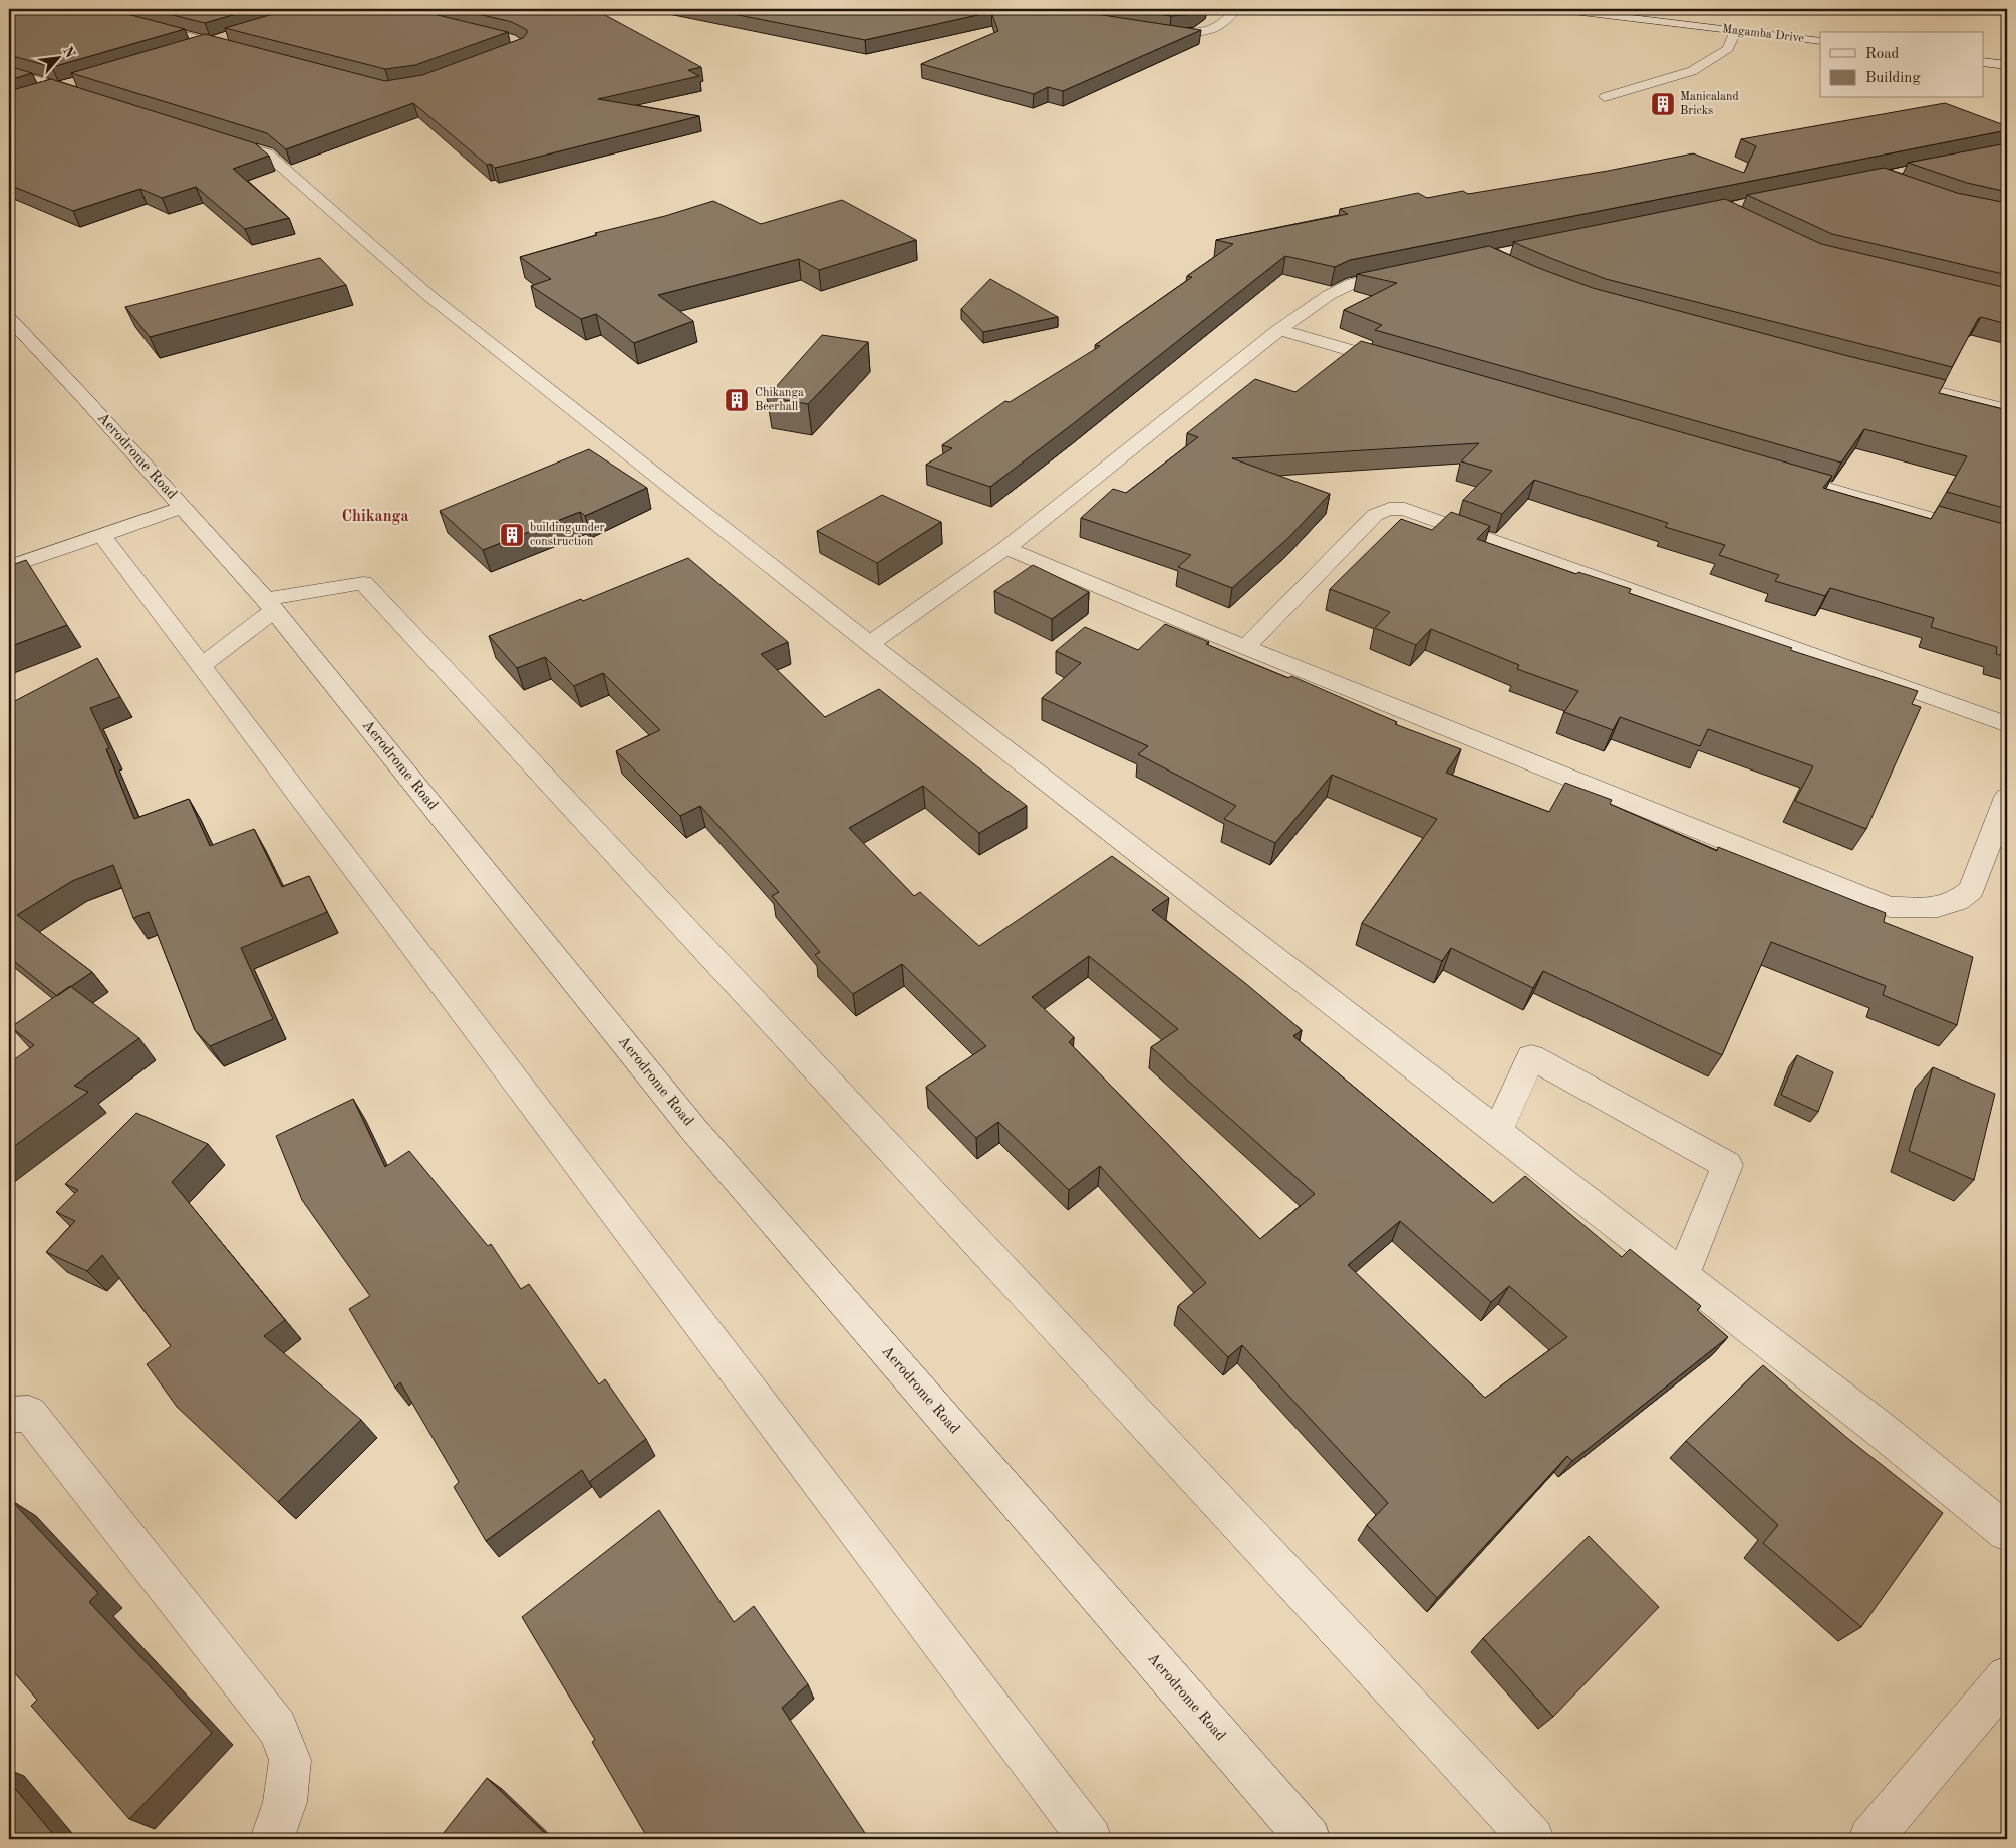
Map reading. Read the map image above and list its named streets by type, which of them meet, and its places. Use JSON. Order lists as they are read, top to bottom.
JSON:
{
  "streets": {
    "street": ["Magamba Drive", "Aerodrome Road"]
  },
  "districts": ["Chikanga"],
  "places": {
    "building": ["Manicaland Bricks", "Chikanga Beerhall", "building under construction"]
  },
  "legend": ["Road", "Building"],
  "north": "top right"
}
